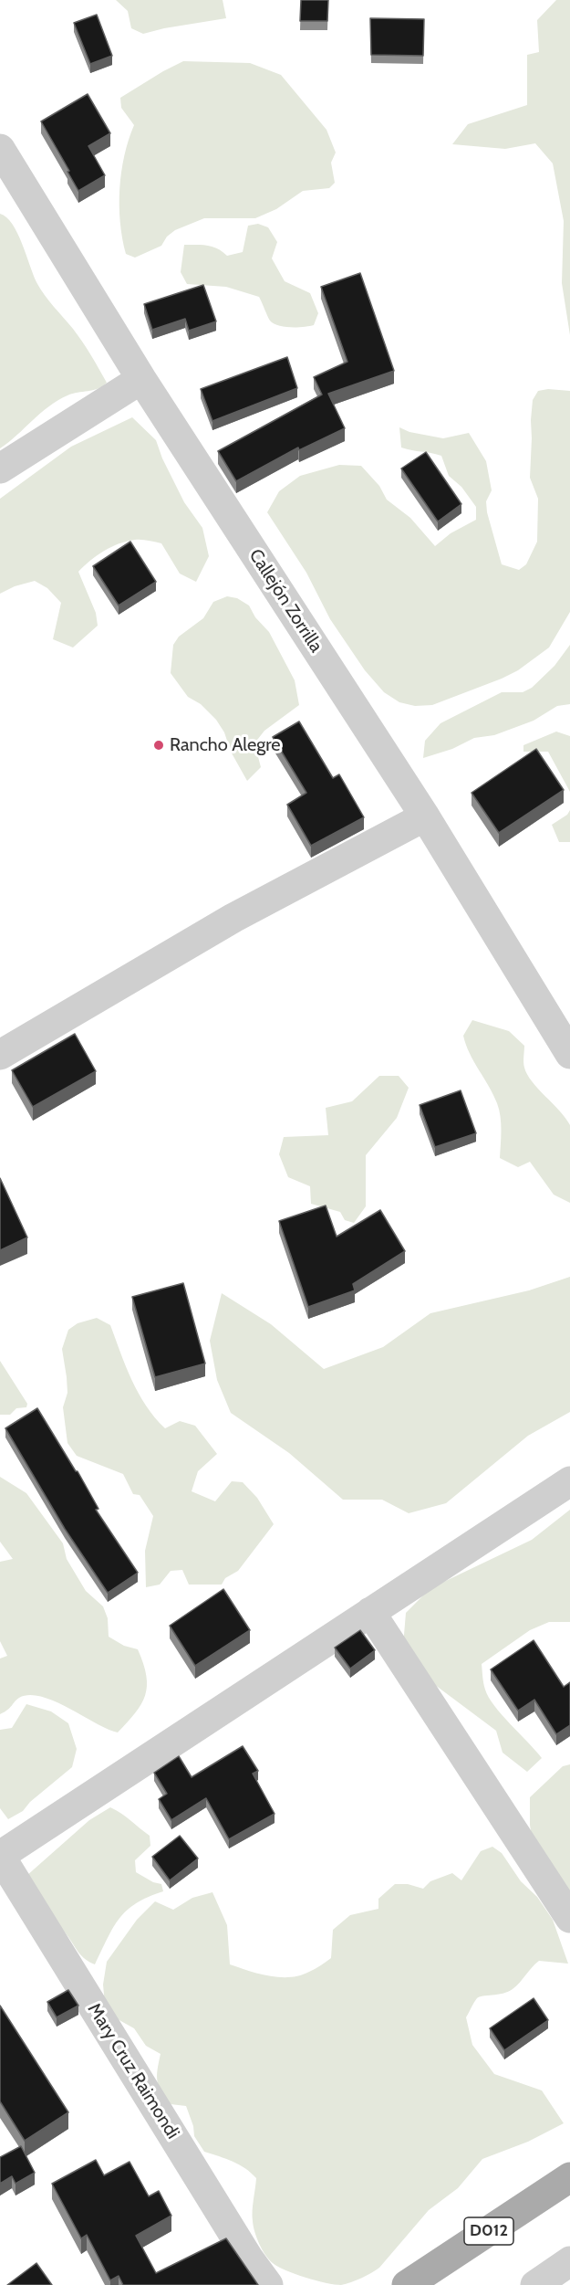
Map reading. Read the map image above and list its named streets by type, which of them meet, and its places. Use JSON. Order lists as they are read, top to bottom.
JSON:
{
  "streets": {
    "main road": ["D012"],
    "street": ["Callejón Zorrilla", "Mary Cruz Raimondi"]
  },
  "places": ["Rancho Alegre"]
}
